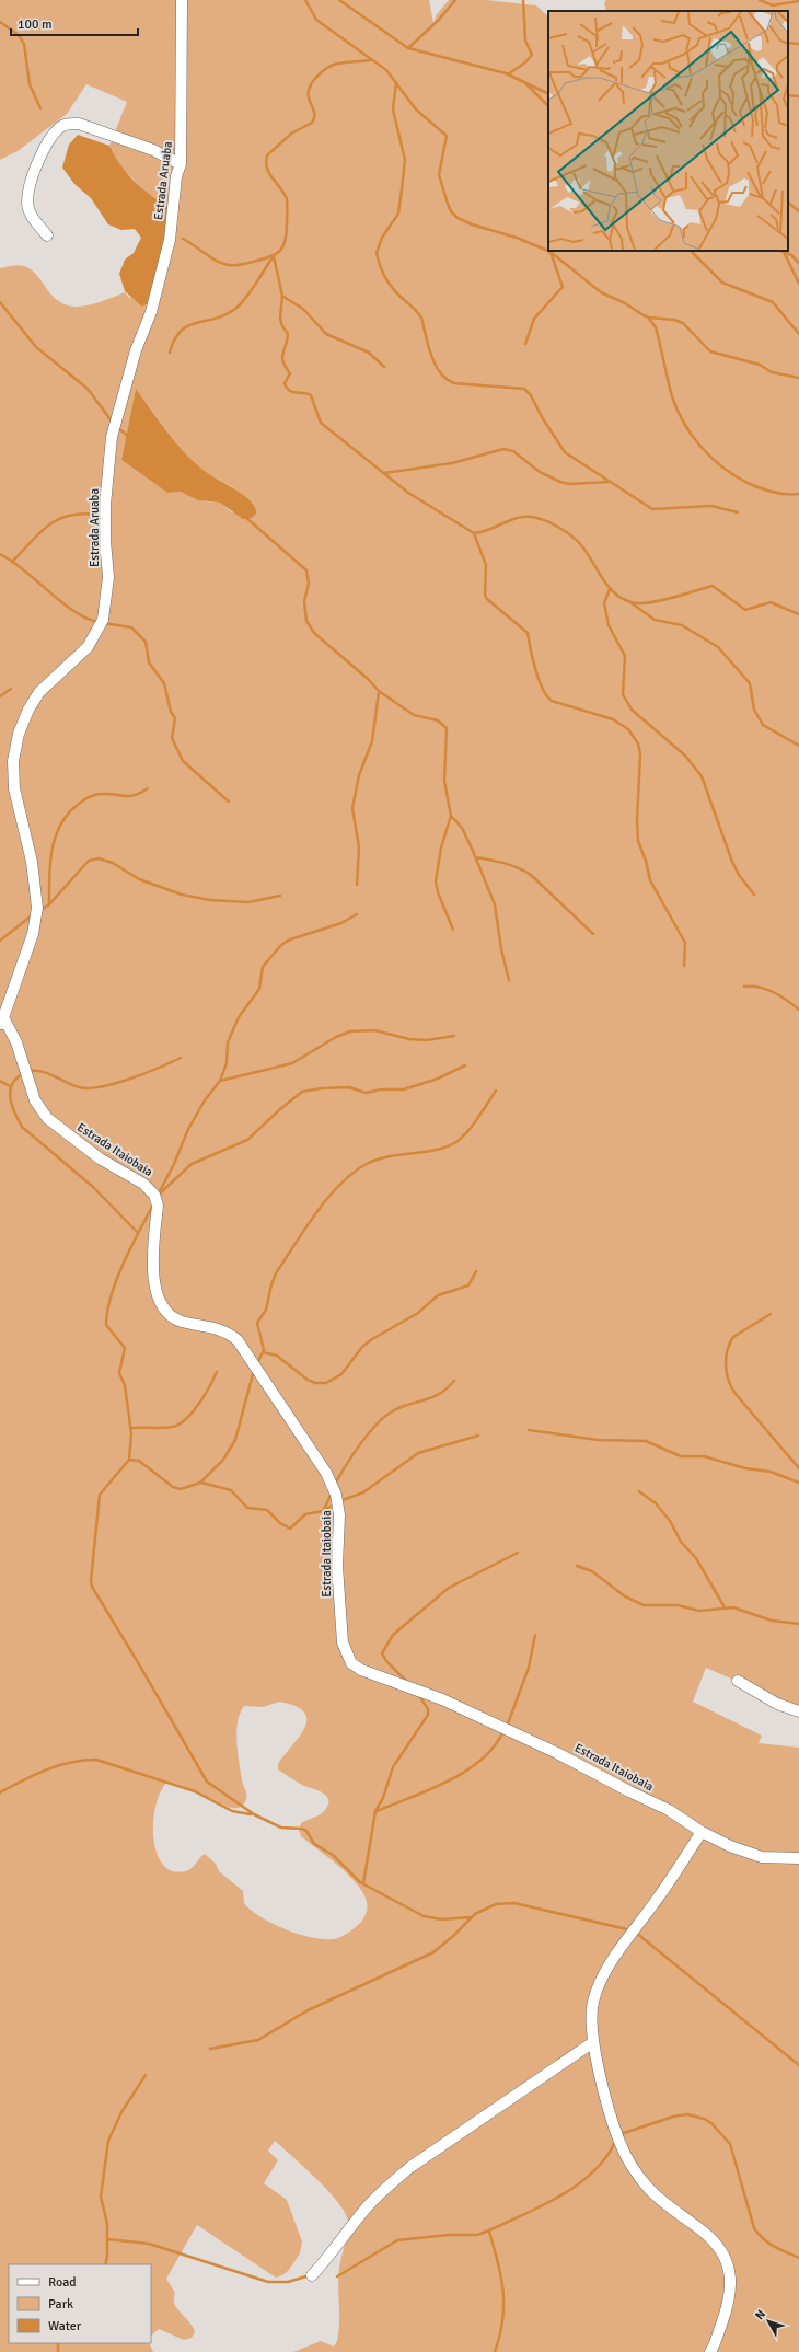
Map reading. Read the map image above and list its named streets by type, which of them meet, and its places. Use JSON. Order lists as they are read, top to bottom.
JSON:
{
  "streets": {
    "street": ["Estrada Aruaba", "Estrada Itaiobaia"]
  },
  "crossings": [
    ["Estrada Aruaba", "Estrada Itaiobaia"]
  ],
  "legend": ["Road", "Park", "Water"],
  "scale_bar": "100 m",
  "north": "top left"
}
